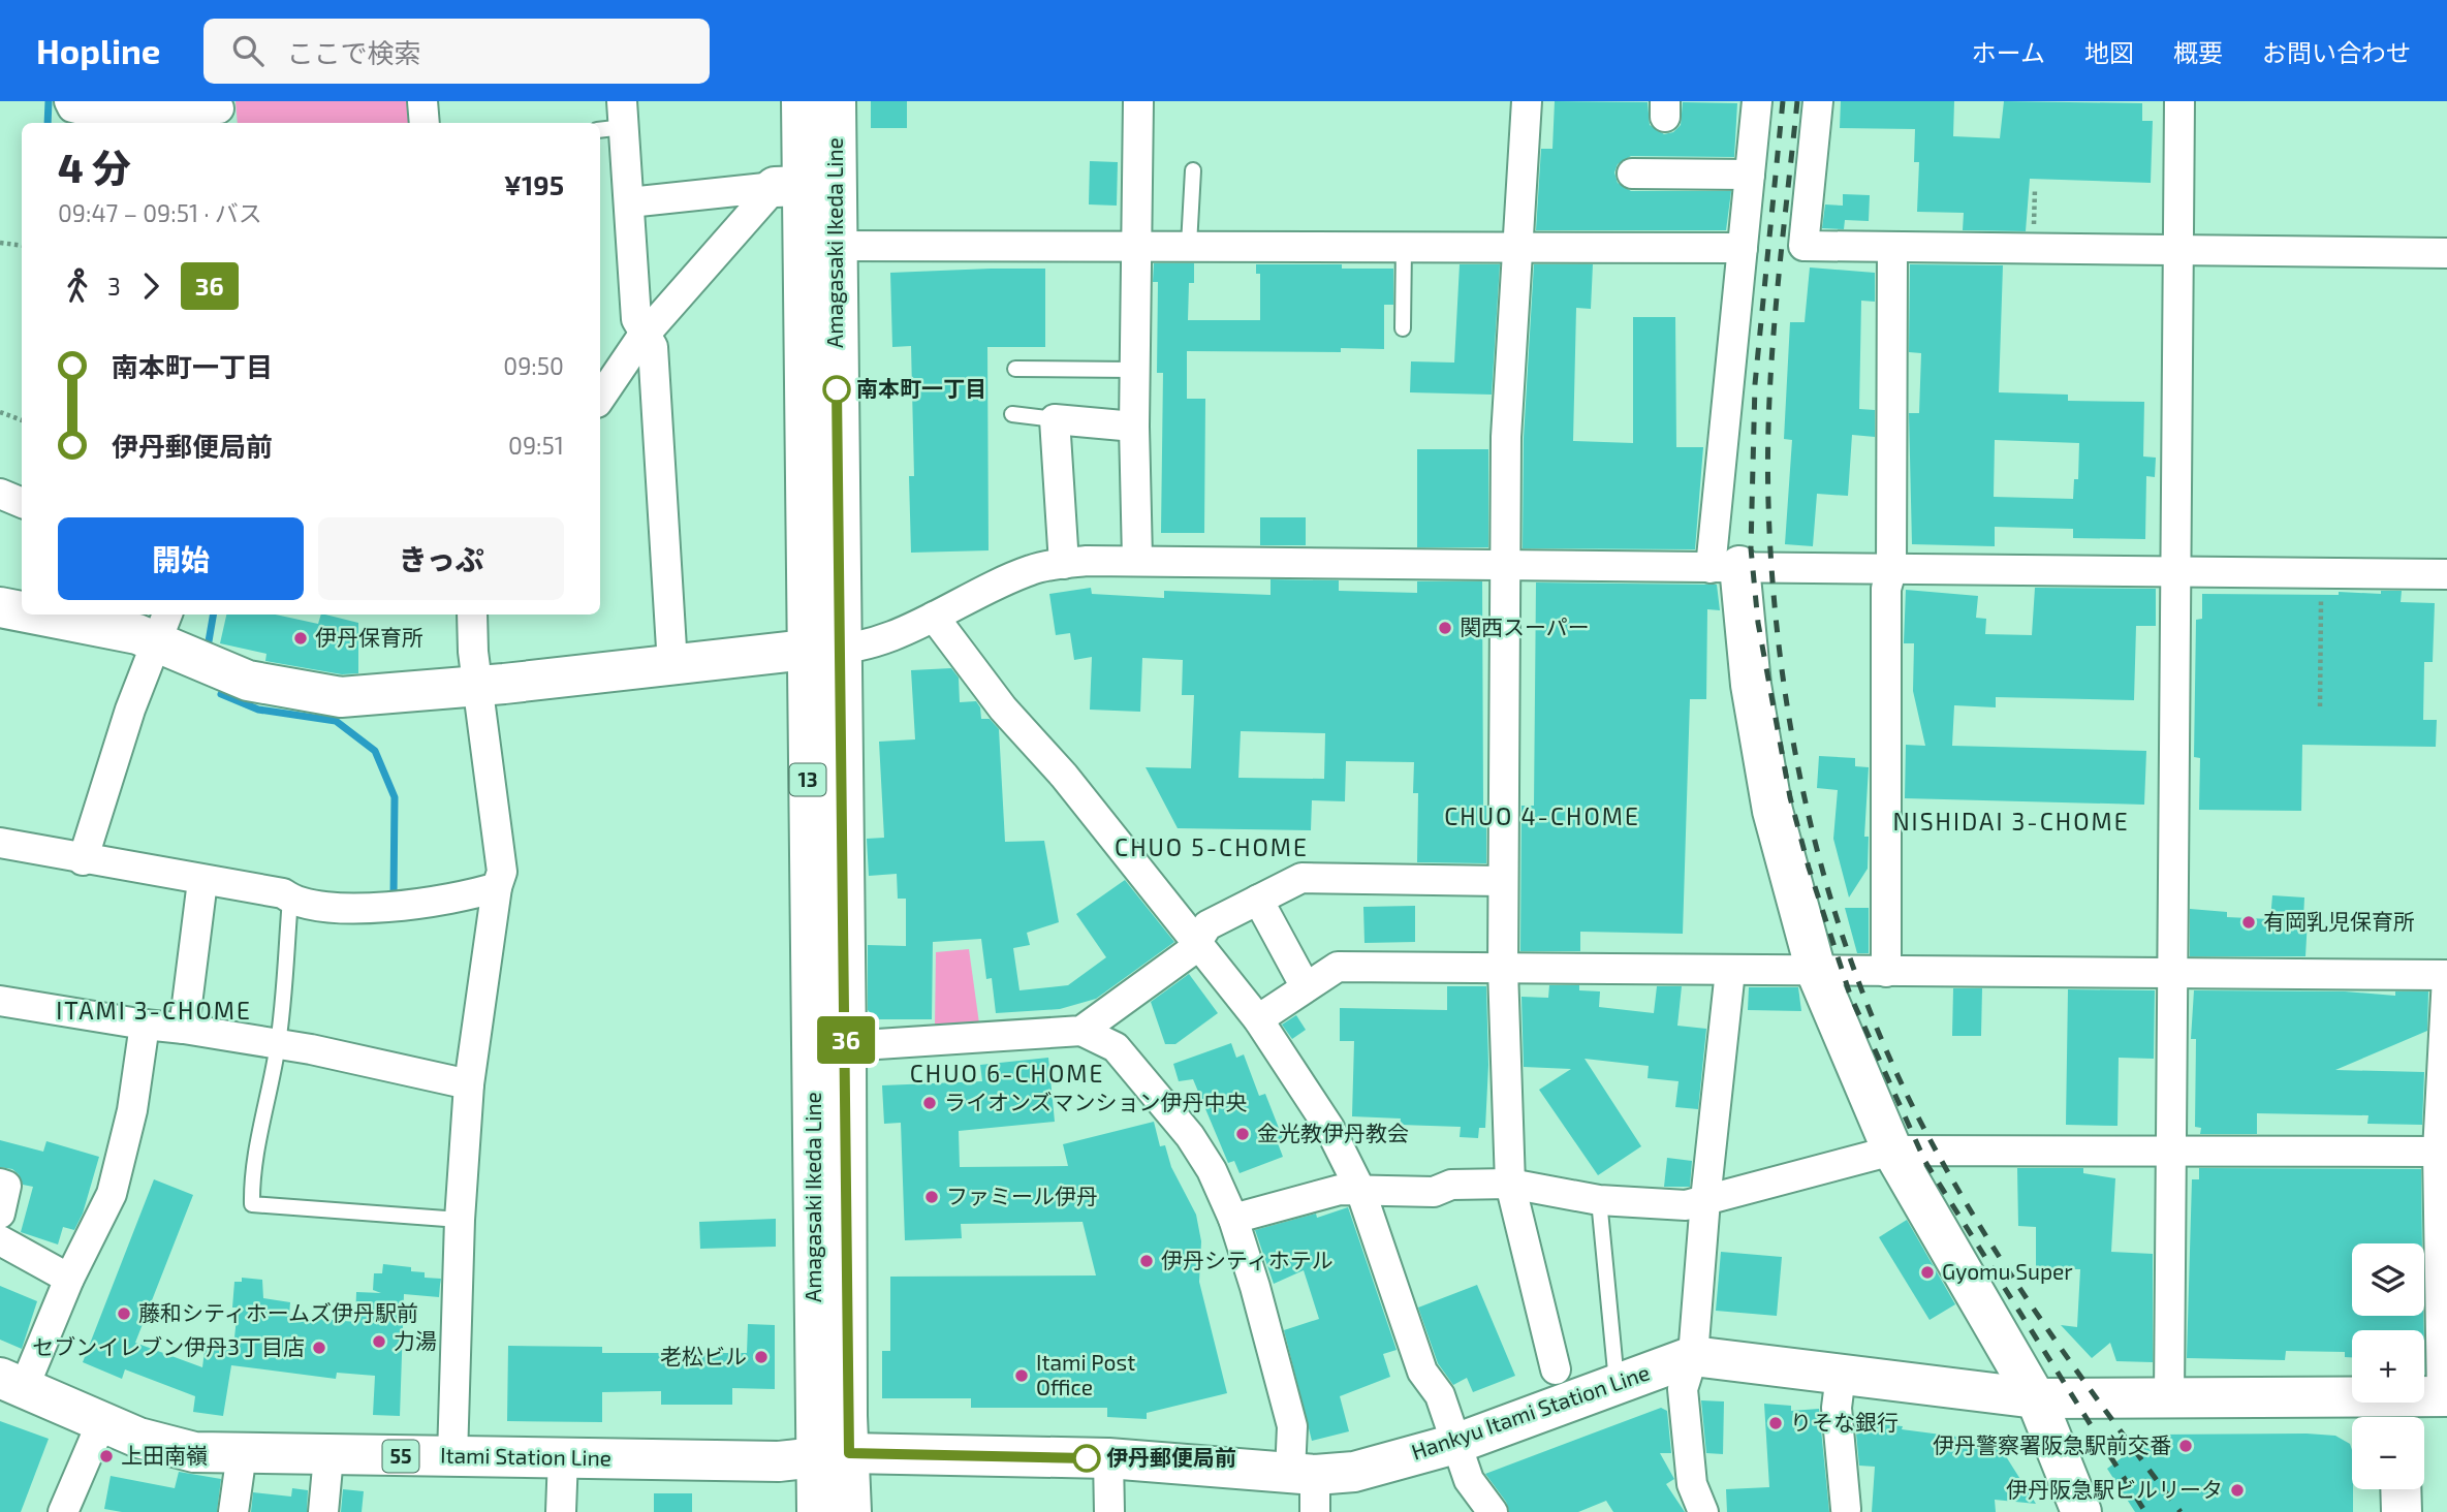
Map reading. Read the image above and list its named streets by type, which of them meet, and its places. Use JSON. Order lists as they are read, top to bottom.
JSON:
{
  "streets": {
    "main road": [
      "Amagasaki Ikeda Line",
      "13",
      "Hankyu Itami Station Line",
      "55",
      "Itami Station Line"
    ]
  },
  "crossings": [
    ["Amagasaki Ikeda Line", "Hankyu Itami Station Line"],
    ["Amagasaki Ikeda Line", "Itami Station Line"],
    ["Hankyu Itami Station Line", "Itami Station Line"]
  ],
  "districts": [
    "CHUO 4-CHOME",
    "NISHIDAI 3-CHOME",
    "CHUO 5-CHOME",
    "ITAMI 3-CHOME",
    "CHUO 6-CHOME"
  ],
  "places": [
    "南本町一丁目",
    "関西スーパー",
    "伊丹保育所",
    "有岡乳児保育所",
    "ライオンズマンション伊丹中央",
    "金光教伊丹教会",
    "ファミール伊丹",
    "伊丹シティホテル",
    "Gyomu Super",
    "藤和シティホームズ伊丹駅前",
    "力湯",
    "セブンイレブン伊丹3丁目店",
    "老松ビル",
    "Itami Post Office",
    "りそな銀行",
    "伊丹警察署阪急駅前交番",
    "上田南嶺",
    "伊丹郵便局前",
    "伊丹阪急駅ビルリータ"
  ],
  "lines": ["bus line 36"],
  "page": {
    "header": "Hopline",
    "search": "ここで検索",
    "nav": [
      "ホーム",
      "地図",
      "概要",
      "お問い合わせ"
    ],
    "on_map": "36",
    "heading": ["4 分", "09:47 – 09:51 · バス", "¥195"],
    "legs": ["3", "36"],
    "list": [
      {
        "name": "南本町一丁目",
        "value": "09:50"
      },
      {
        "name": "伊丹郵便局前",
        "value": "09:51"
      }
    ],
    "buttons": ["開始", "きっぷ"],
    "map_buttons": ["+", "−"]
  }
}
